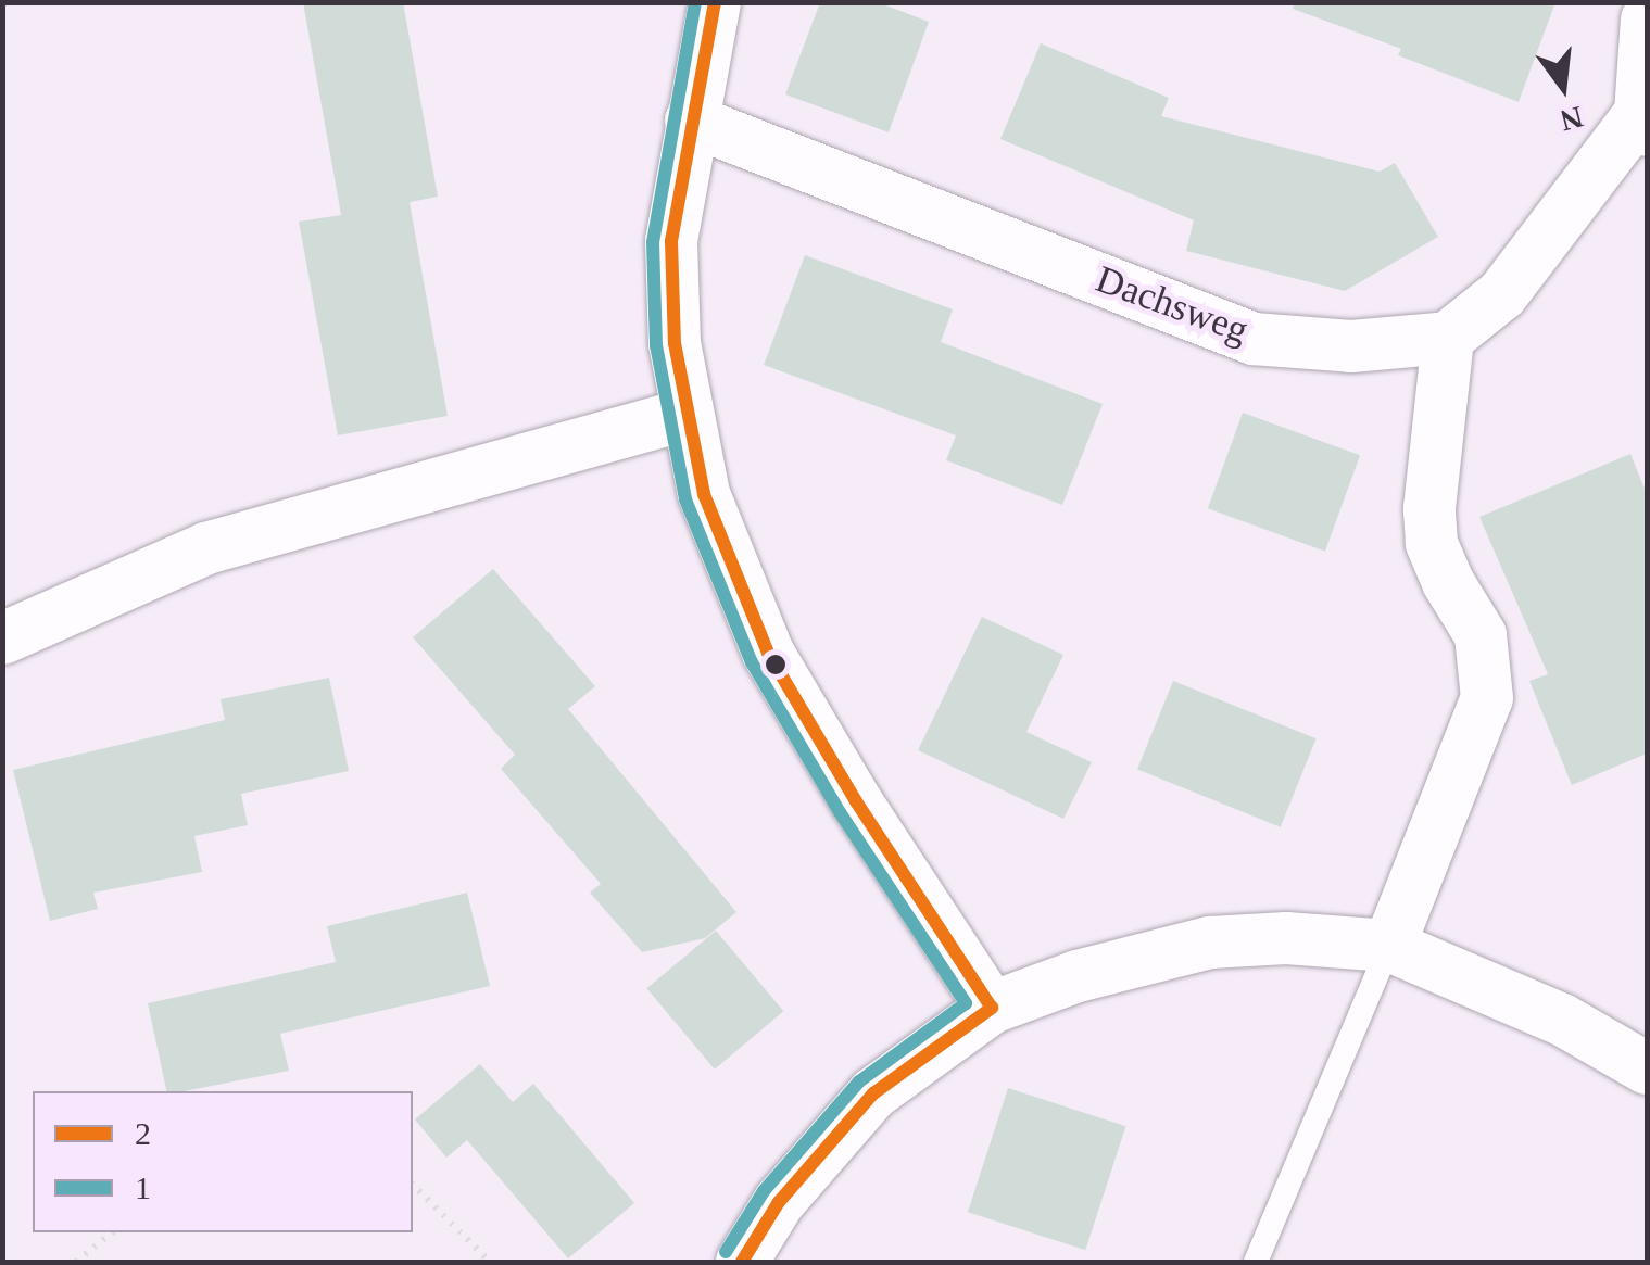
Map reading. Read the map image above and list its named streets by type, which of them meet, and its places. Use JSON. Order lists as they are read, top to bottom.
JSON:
{
  "streets": {
    "street": ["Dachsweg"]
  },
  "lines": ["transit line 2", "transit line 1"],
  "legend": ["2", "1"],
  "north": "bottom"
}
